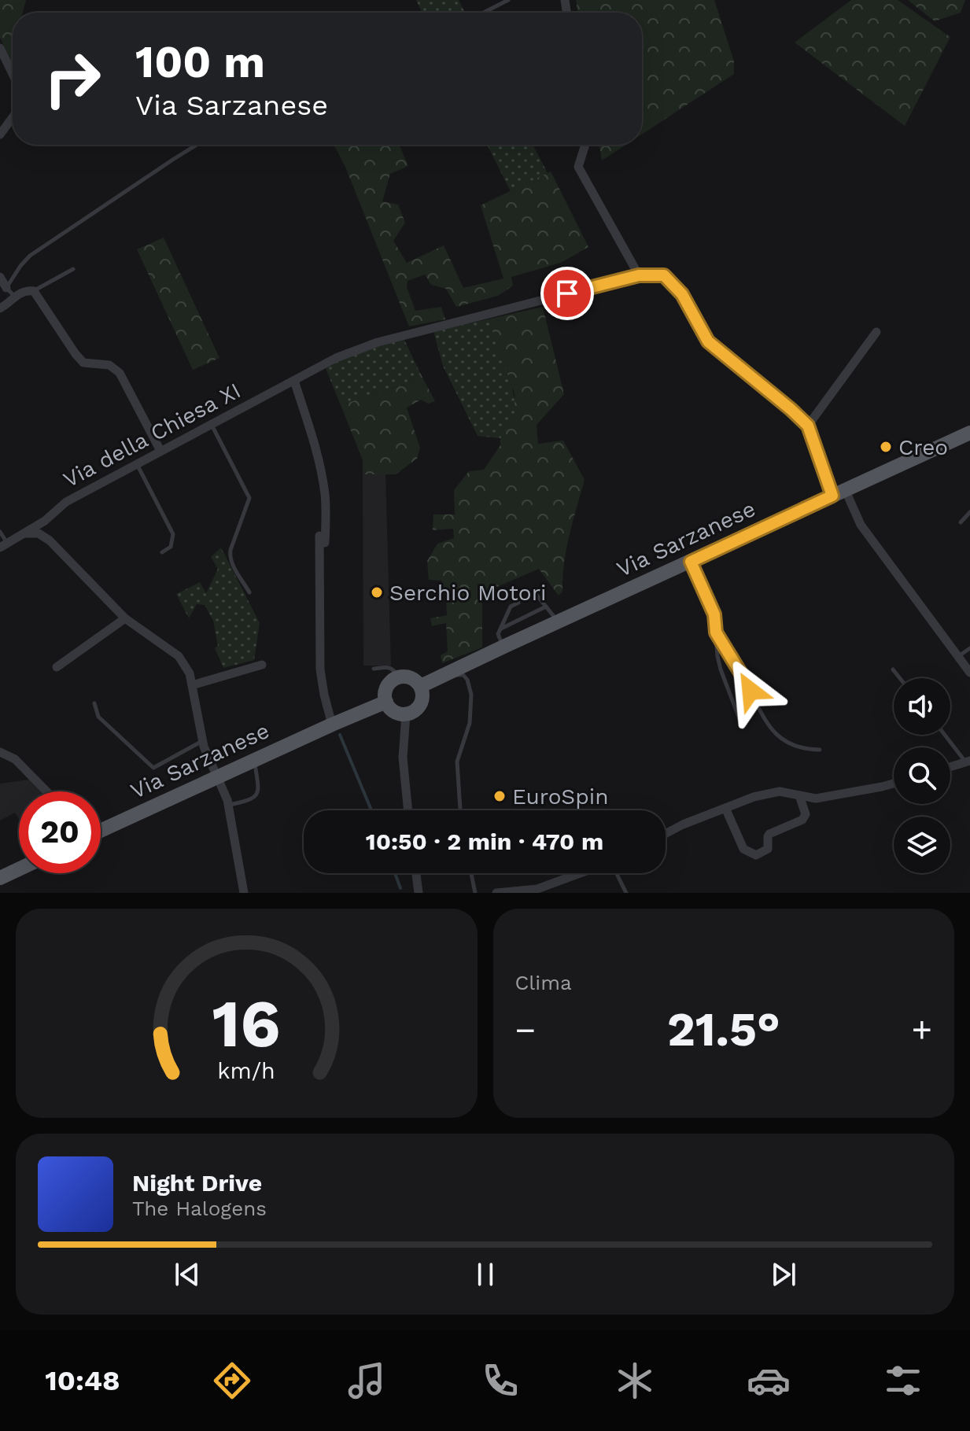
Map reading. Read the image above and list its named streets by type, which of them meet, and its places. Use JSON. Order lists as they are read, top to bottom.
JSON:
{
  "streets": {
    "main road": ["Via Sarzanese"],
    "street": ["Via della Chiesa XI"]
  },
  "places": ["Creo", "Serchio Motori", "EuroSpin"],
  "page": {
    "turn": ["100 m", "Via Sarzanese"],
    "limit": "20",
    "trip": "10:50 · 2 min · 470 m",
    "tile": "Clima",
    "heat": ["−", "21.5°", "+"],
    "song": ["Night Drive", "The Halogens"],
    "tabs": "10:48",
    "gauge": ["16", "km/h"]
  }
}
